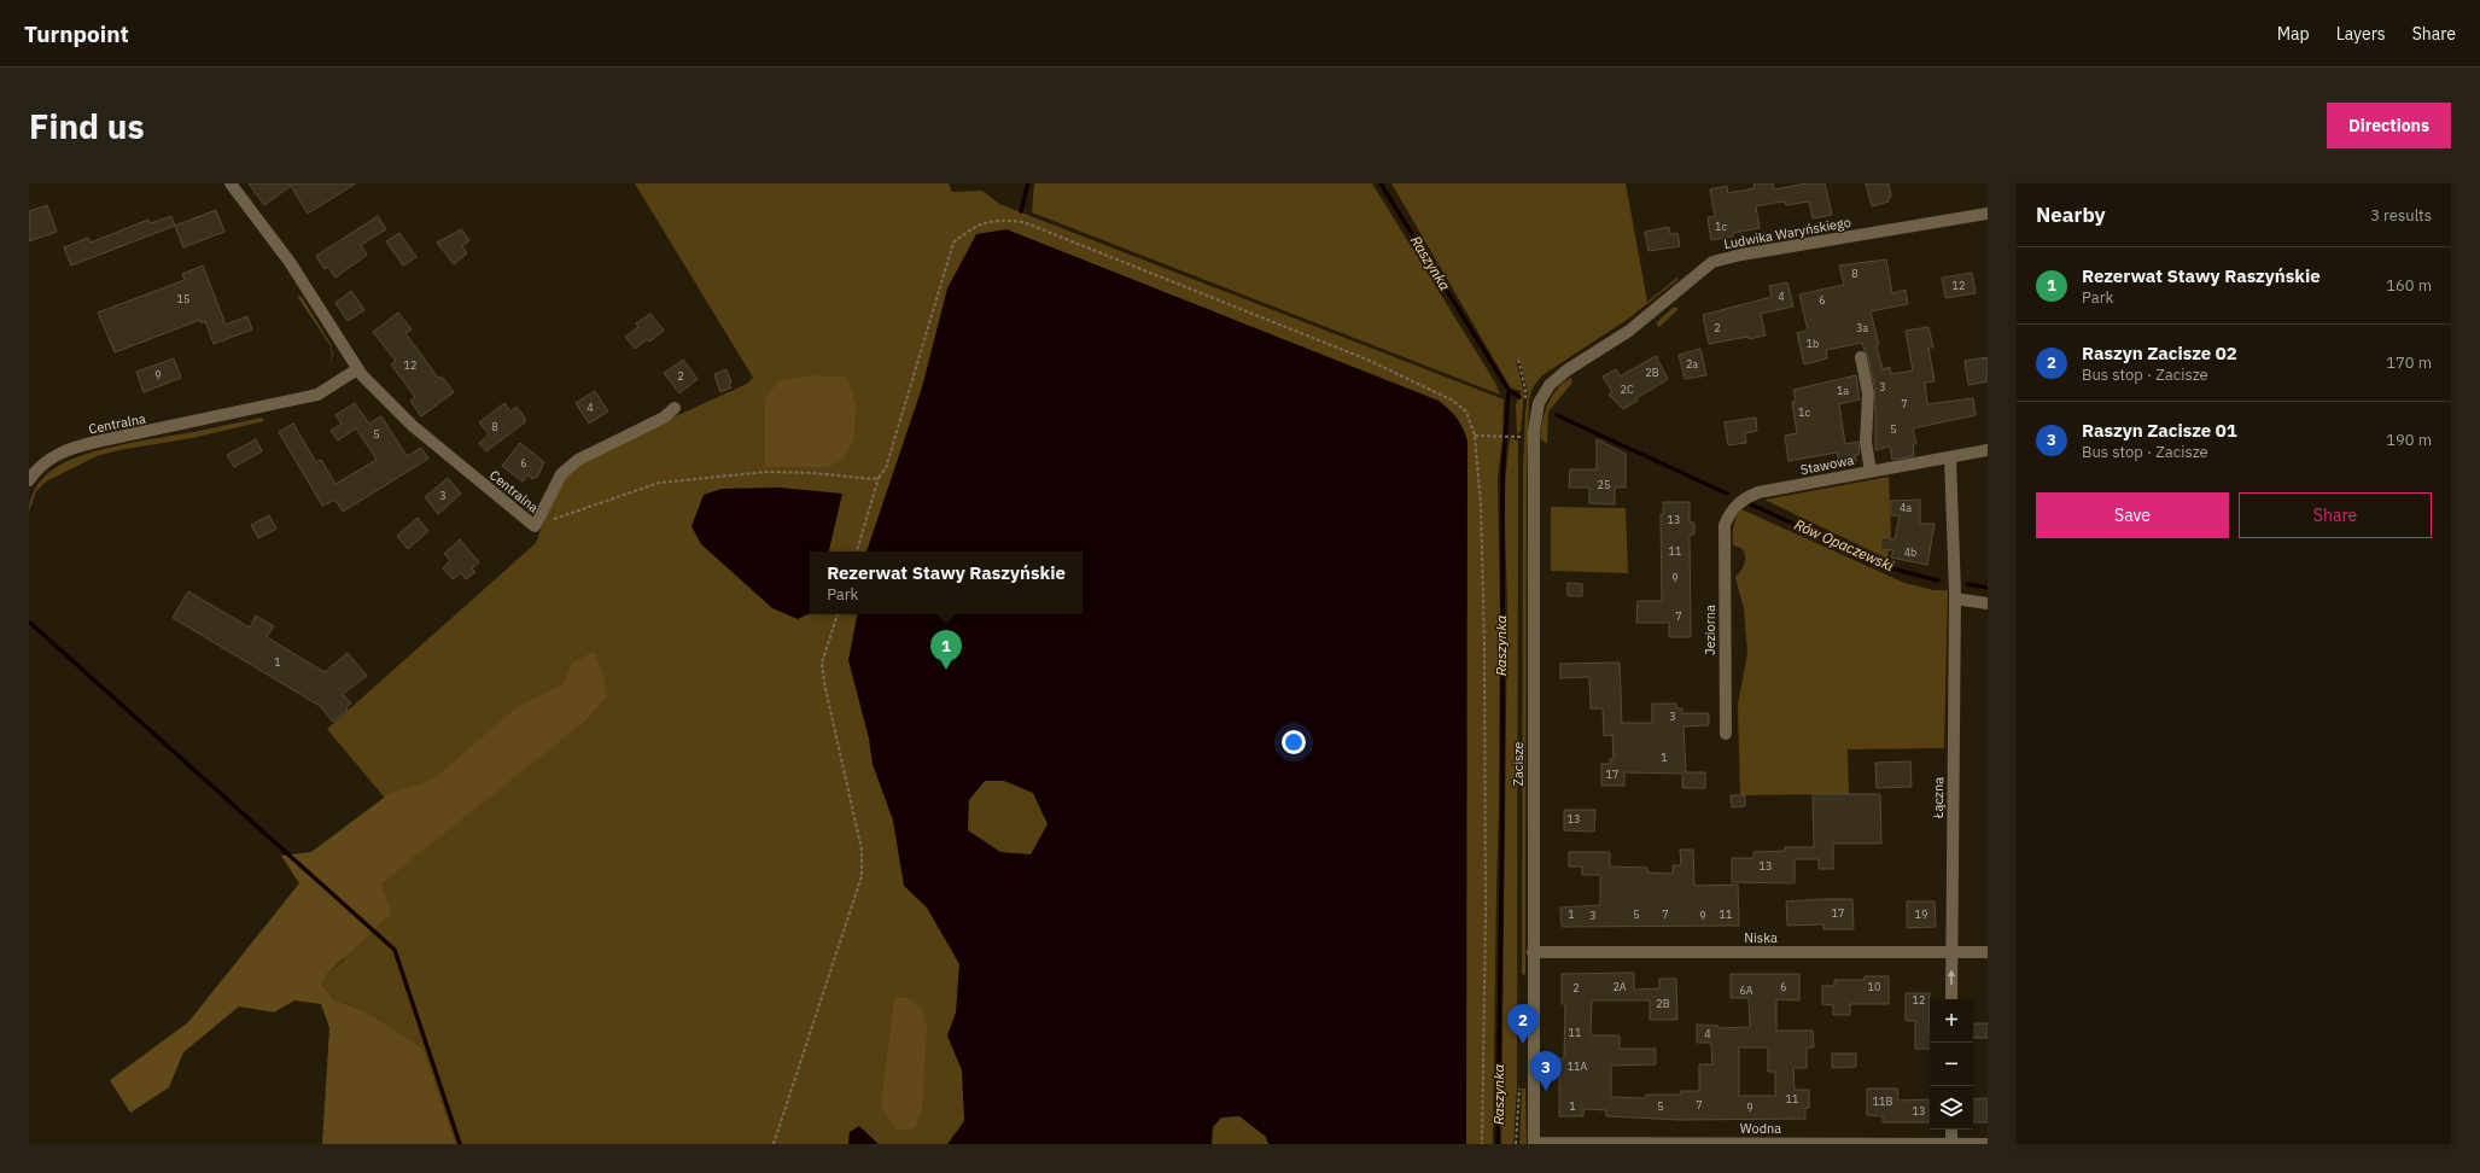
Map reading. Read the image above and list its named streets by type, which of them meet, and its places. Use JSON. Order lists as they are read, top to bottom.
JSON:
{
  "streets": {
    "street": [
      "Ludwika Waryńskiego",
      "Centralna",
      "Stawowa",
      "Jeziorna",
      "Zacisze",
      "Łączna",
      "Niska",
      "Wodna"
    ]
  },
  "crossings": [
    ["Ludwika Waryńskiego", "Zacisze"],
    ["Stawowa", "Jeziorna"],
    ["Zacisze", "Niska"],
    ["Zacisze", "Wodna"],
    ["Łączna", "Niska"]
  ],
  "water": ["Raszynka", "Rów Opaczewski"],
  "house_numbers": [
    "1c",
    "8",
    "12",
    "4",
    "15",
    "6",
    "2",
    "3a",
    "1b",
    "2a",
    "12",
    "2B",
    "9",
    "2",
    "3",
    "2C",
    "1a",
    "7",
    "4",
    "1c",
    "8",
    "5",
    "5",
    "6",
    "25",
    "3",
    "4a",
    "13",
    "11",
    "4b",
    "9",
    "7",
    "1",
    "3",
    "1",
    "17",
    "13",
    "13",
    "17",
    "1",
    "5",
    "7",
    "11",
    "19",
    "3",
    "9",
    "2A",
    "6",
    "10",
    "2",
    "6A",
    "12",
    "2B",
    "11",
    "4",
    "11A",
    "11",
    "11B",
    "7",
    "1",
    "5",
    "9",
    "13"
  ],
  "page": {
    "header": "Turnpoint",
    "nav": ["Map", "Layers", "Share"],
    "buttons": [
      "Directions",
      ["Save", "Share"]
    ],
    "title": "Find us",
    "heading": ["Nearby", "3 results"],
    "list": [
      {
        "mark": "1",
        "name": "Rezerwat Stawy Raszyńskie",
        "note": "Park",
        "value": "160 m"
      },
      {
        "mark": "2",
        "name": "Raszyn Zacisze 02",
        "note": "Bus stop · Zacisze",
        "value": "170 m"
      },
      {
        "mark": "3",
        "name": "Raszyn Zacisze 01",
        "note": "Bus stop · Zacisze",
        "value": "190 m"
      }
    ],
    "popup": ["Rezerwat Stawy Raszyńskie", "Park"],
    "pins": ["1", "2", "3"],
    "map_buttons": ["+", "−"]
  }
}
